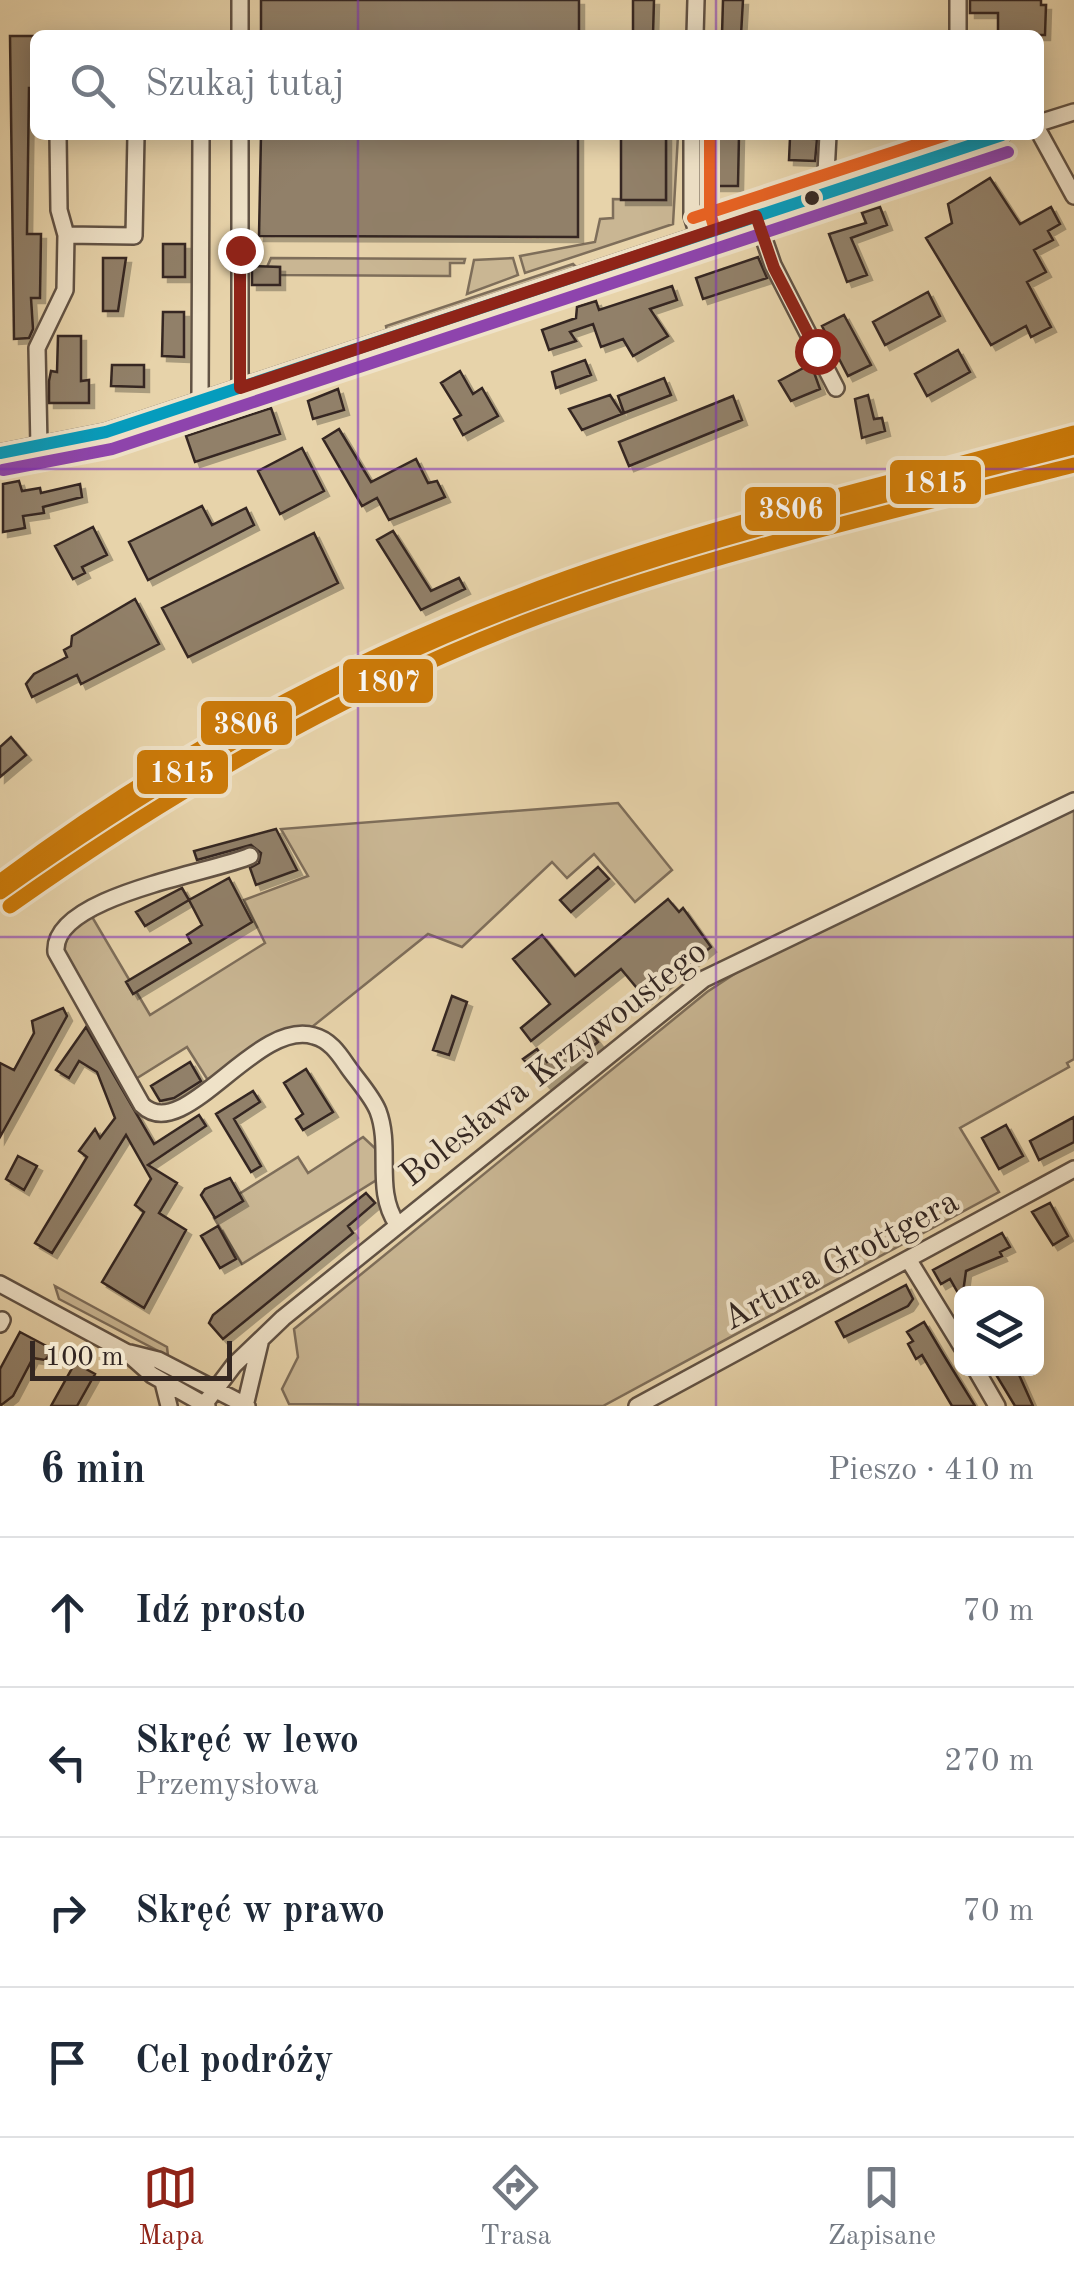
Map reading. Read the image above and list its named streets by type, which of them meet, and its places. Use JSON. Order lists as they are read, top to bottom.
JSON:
{
  "streets": {
    "street": ["Bolesława Krzywoustego", "Artura Grottgera"]
  },
  "lines": ["transit line 3806", "transit line 1815", "transit line 1807"],
  "scale_bar": "100 m",
  "page": {
    "search": "Szukaj tutaj",
    "scale": "100 m",
    "heading": ["6 min", "Pieszo · 410 m"],
    "list": [
      ["Idź prosto", "70 m"],
      ["Skręć w lewo", "Przemysłowa", "270 m"],
      ["Skręć w prawo", "70 m"],
      "Cel podróży"
    ],
    "nav": ["Mapa", "Trasa", "Zapisane"]
  }
}
